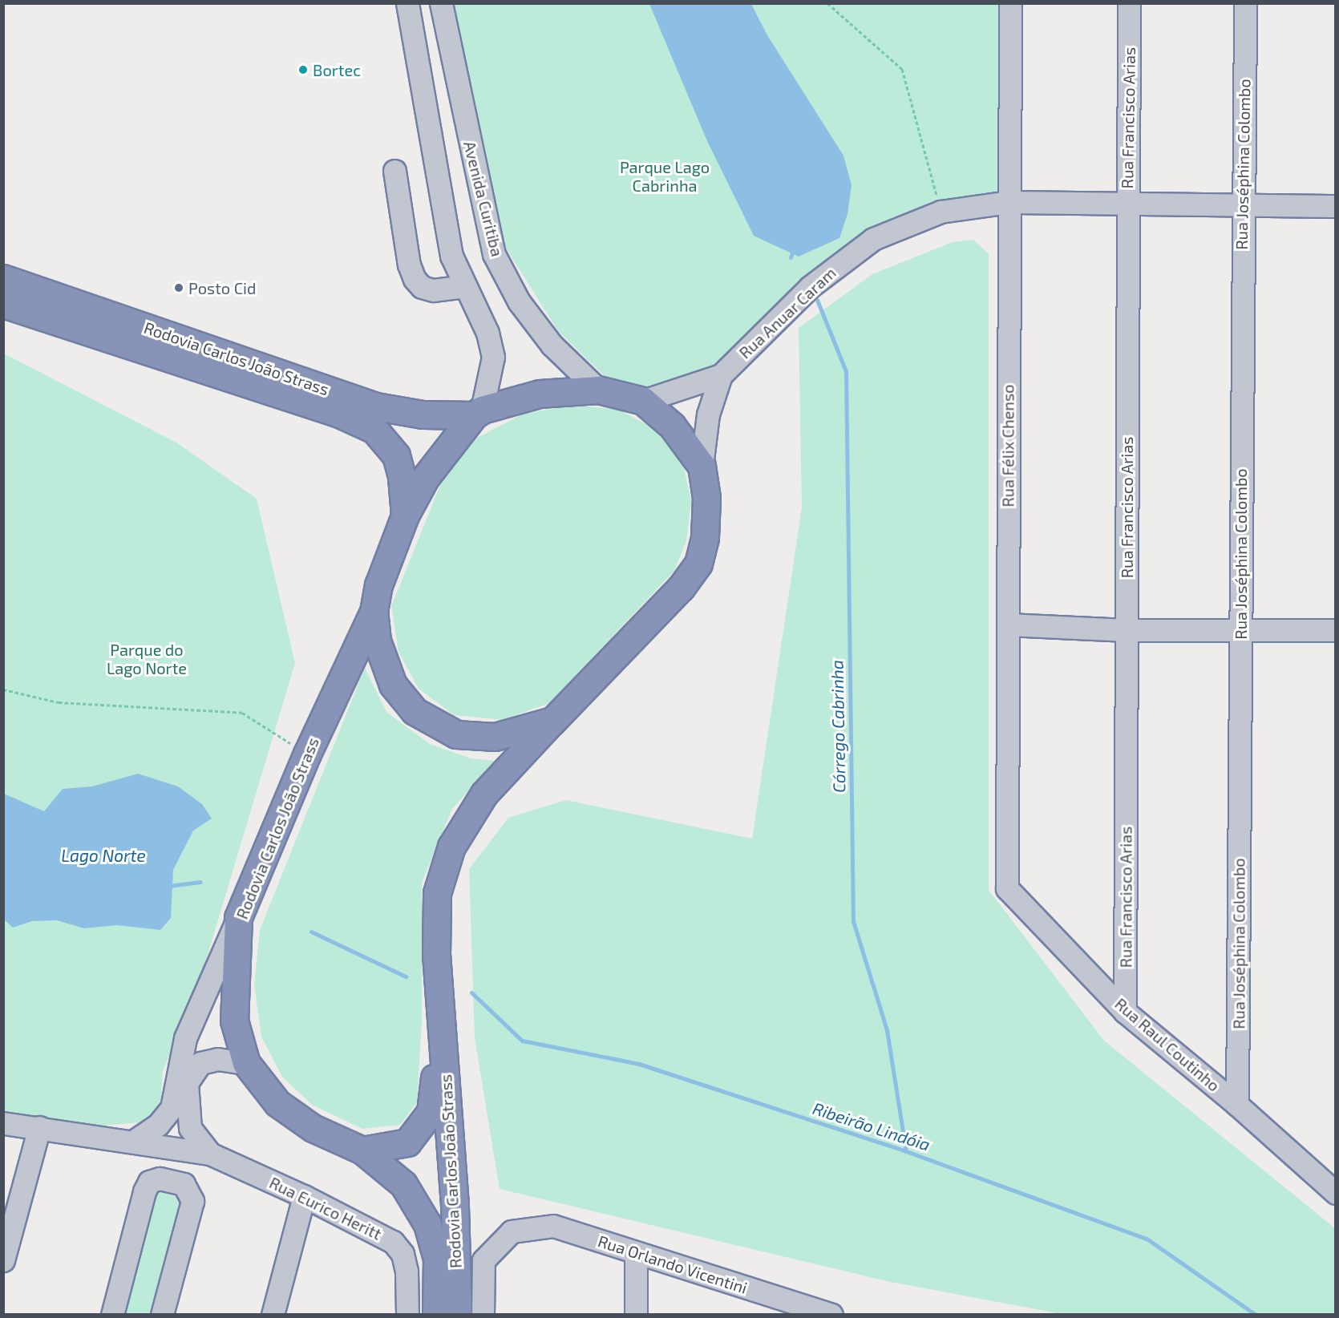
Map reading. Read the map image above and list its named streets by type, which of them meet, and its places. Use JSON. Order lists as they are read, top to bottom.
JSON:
{
  "streets": {
    "highway": ["Rodovia Carlos João Strass"],
    "street": [
      "Rua Francisco Arias",
      "Rua Joséphina Colombo",
      "Avenida Curitiba",
      "Rua Anuar Caram",
      "Rua Félix Chenso",
      "Rua Raul Coutinho",
      "Rua Eurico Heritt",
      "Rua Orlando Vicentini"
    ]
  },
  "crossings": [
    ["Rua Francisco Arias", "Rua Anuar Caram"],
    ["Rua Francisco Arias", "Rua Raul Coutinho"],
    ["Rua Joséphina Colombo", "Rua Anuar Caram"],
    ["Rua Joséphina Colombo", "Rua Raul Coutinho"],
    ["Avenida Curitiba", "Rodovia Carlos João Strass"],
    ["Rua Anuar Caram", "Rua Félix Chenso"],
    ["Rodovia Carlos João Strass", "Rua Orlando Vicentini"],
    ["Rua Félix Chenso", "Rua Raul Coutinho"]
  ],
  "water": ["Córrego Cabrinha", "Lago Norte", "Ribeirão Lindóia"],
  "parks": ["Parque Lago Cabrinha", "Parque do Lago Norte"],
  "places": ["Bortec", "Posto Cid"]
}
